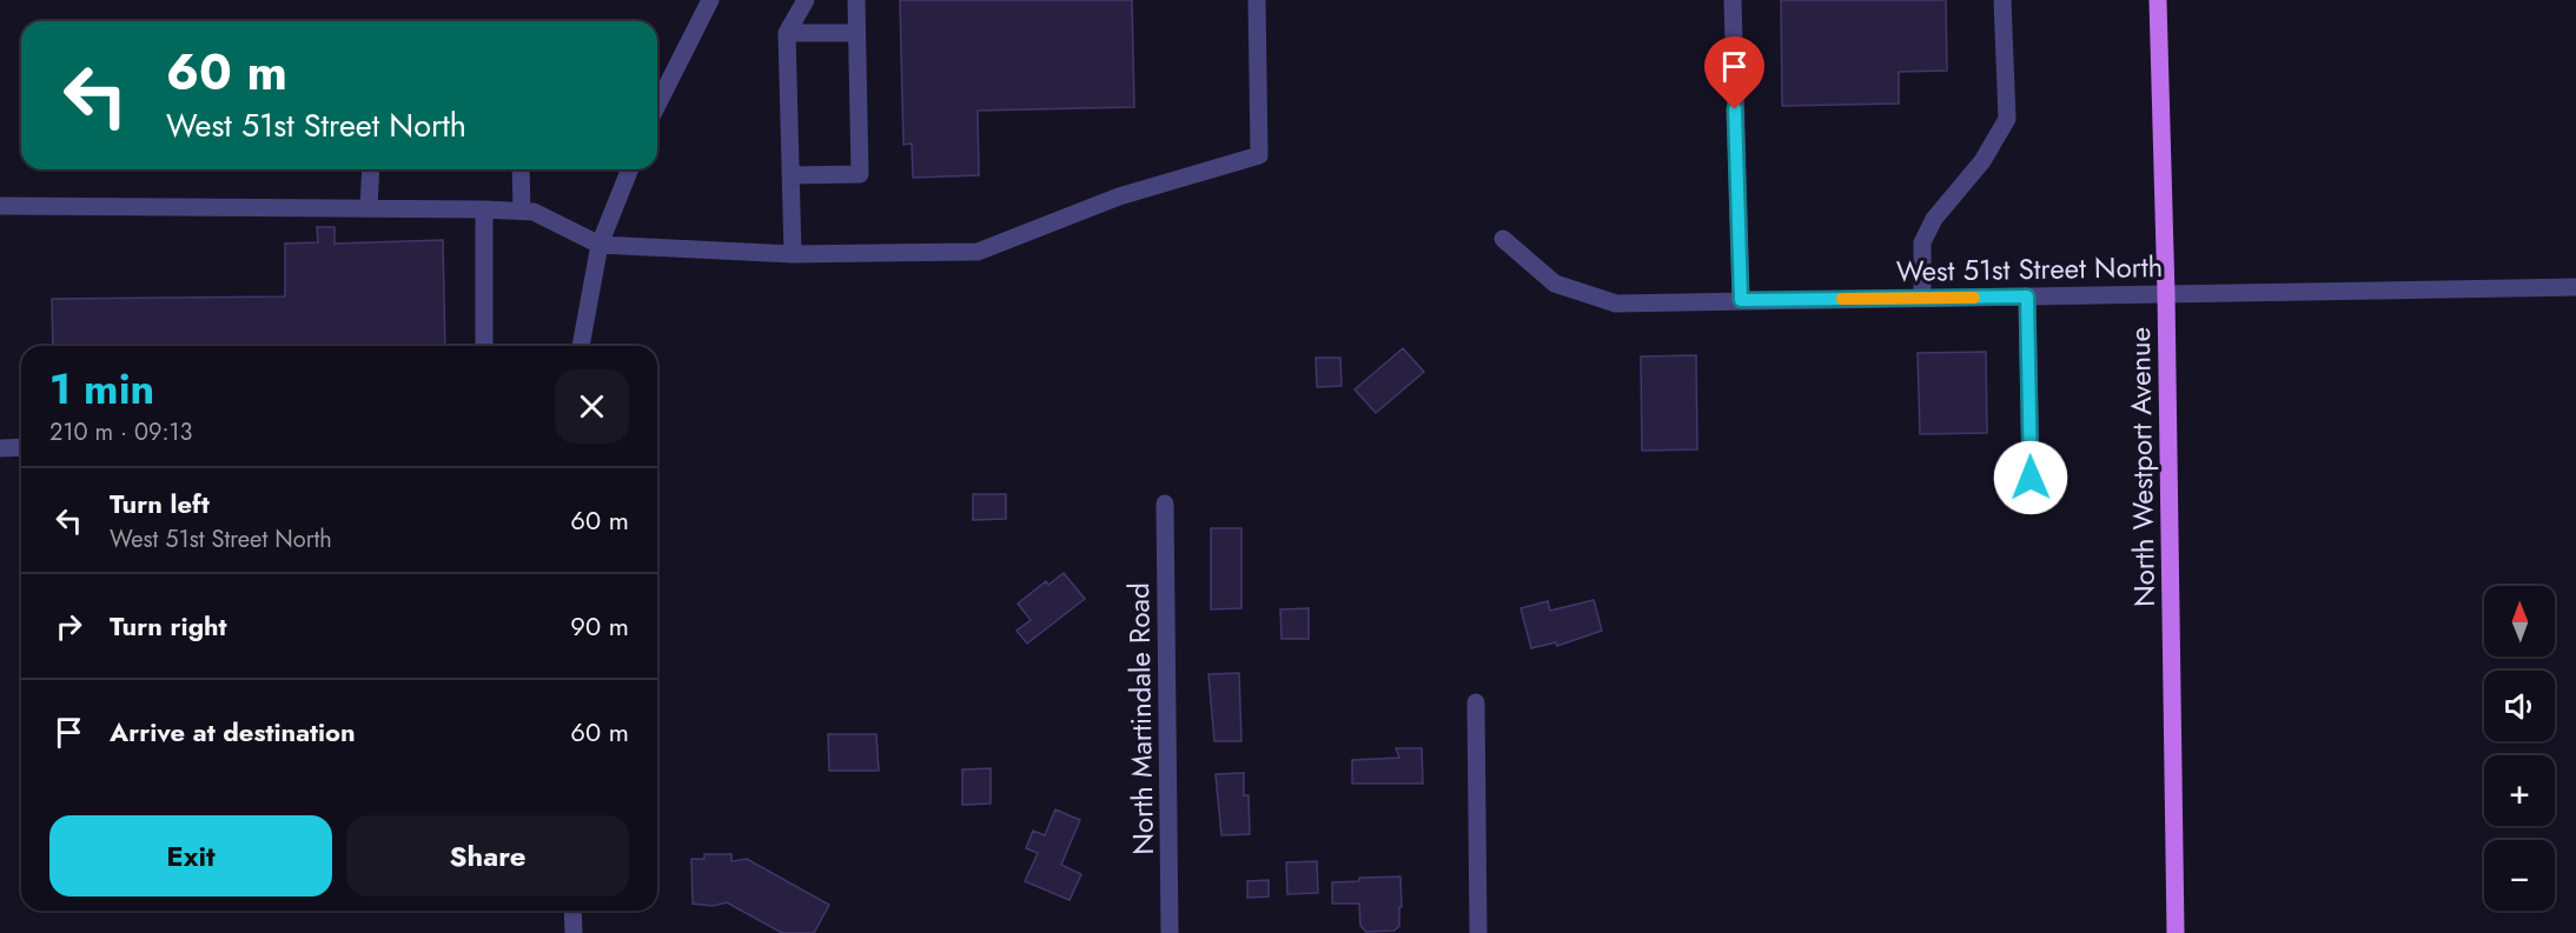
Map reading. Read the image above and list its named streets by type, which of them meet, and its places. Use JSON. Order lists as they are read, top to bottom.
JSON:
{
  "streets": {
    "main road": ["North Westport Avenue"],
    "street": ["West 51st Street North", "North Martindale Road"]
  },
  "crossings": [
    ["West 51st Street North", "North Westport Avenue"]
  ],
  "north": "top",
  "page": {
    "turn": ["60 m", "West 51st Street North"],
    "heading": ["1 min", "210 m · 09:13"],
    "list": [
      {
        "name": "Turn left",
        "note": "West 51st Street North",
        "value": "60 m"
      },
      {
        "name": "Turn right",
        "value": "90 m"
      },
      {
        "name": "Arrive at destination",
        "value": "60 m"
      }
    ],
    "map_buttons": ["+", "−"],
    "buttons": ["Exit", "Share"]
  }
}
